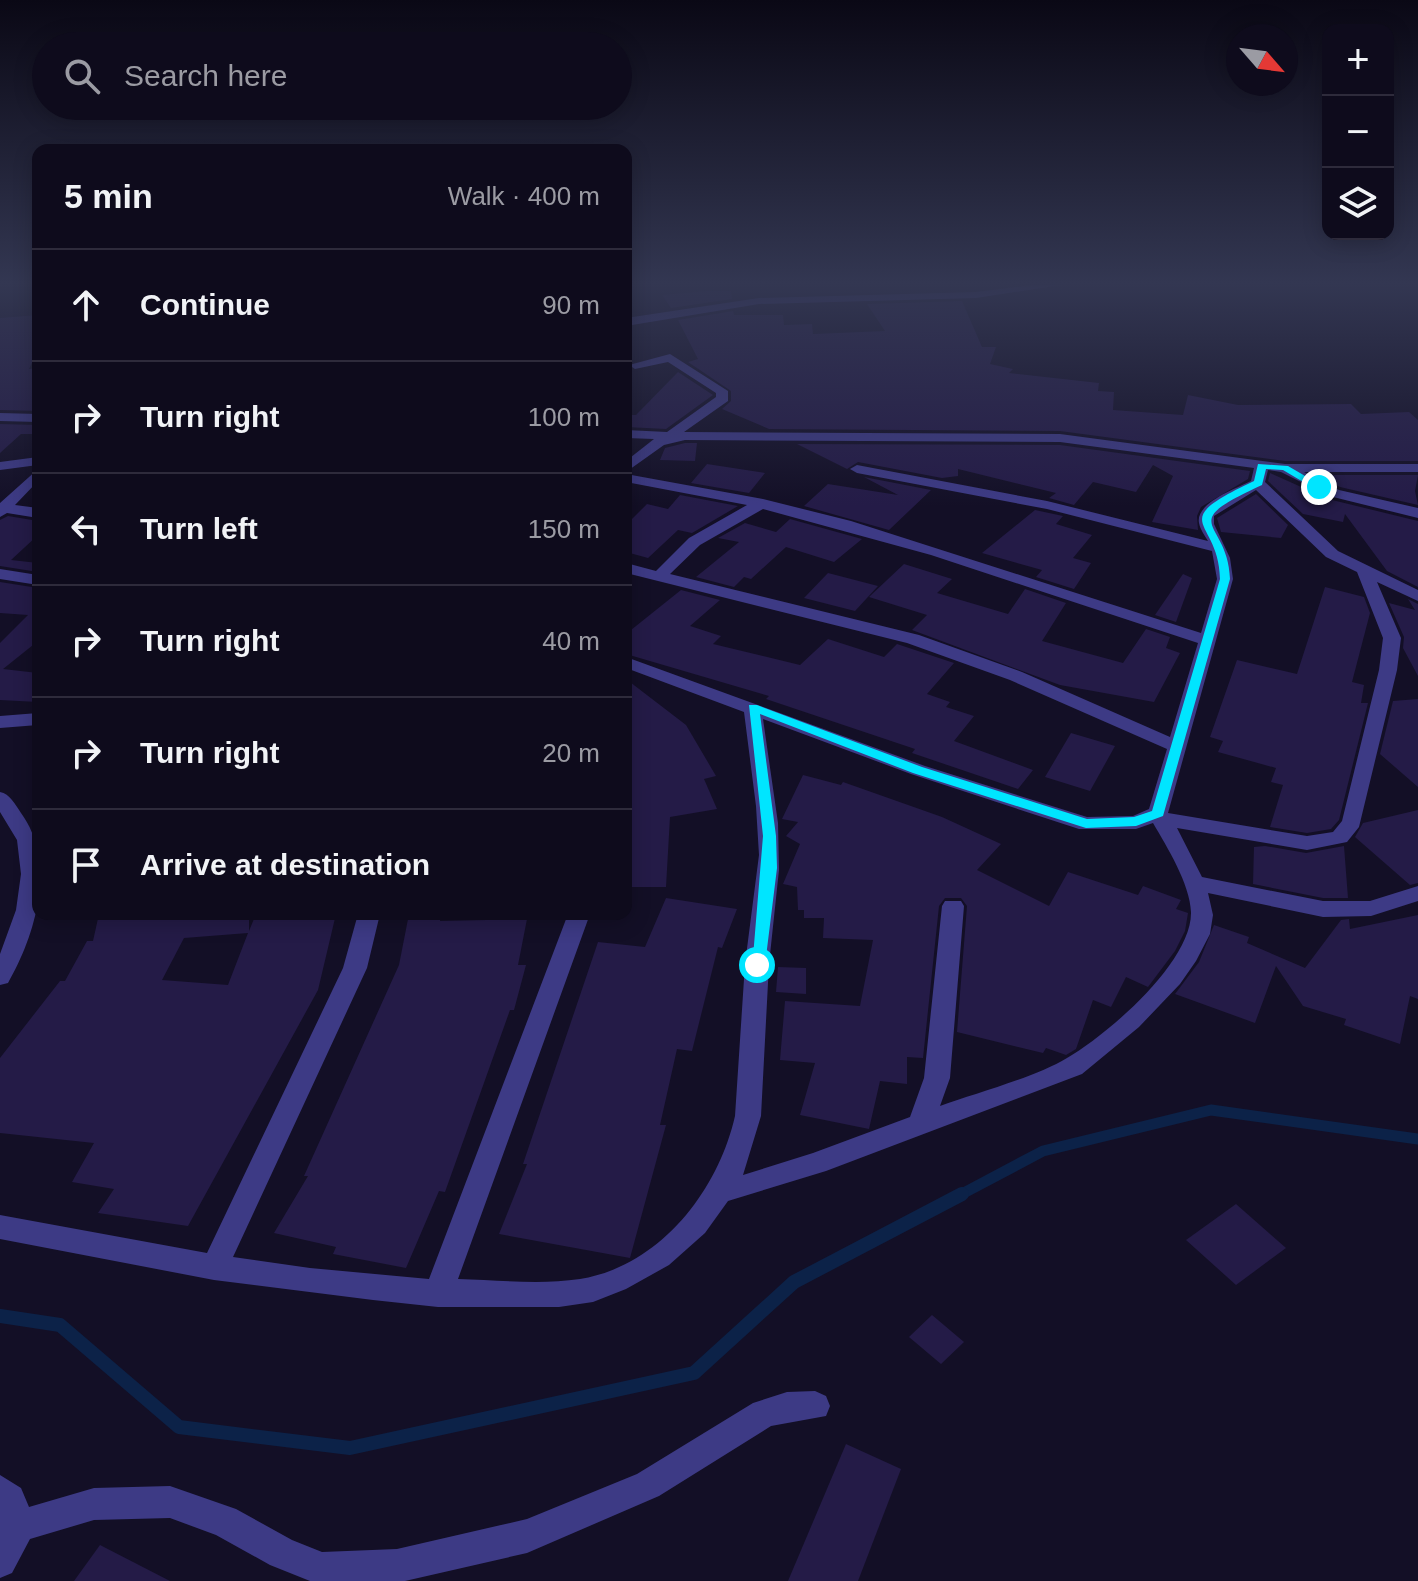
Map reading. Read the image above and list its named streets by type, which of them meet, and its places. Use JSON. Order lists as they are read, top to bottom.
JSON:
{
  "north": "bottom right",
  "page": {
    "map_buttons": ["+", "−"],
    "search": "Search here",
    "heading": ["5 min", "Walk · 400 m"],
    "list": [
      ["Continue", "90 m"],
      ["Turn right", "100 m"],
      ["Turn left", "150 m"],
      ["Turn right", "40 m"],
      ["Turn right", "20 m"],
      "Arrive at destination"
    ]
  }
}
